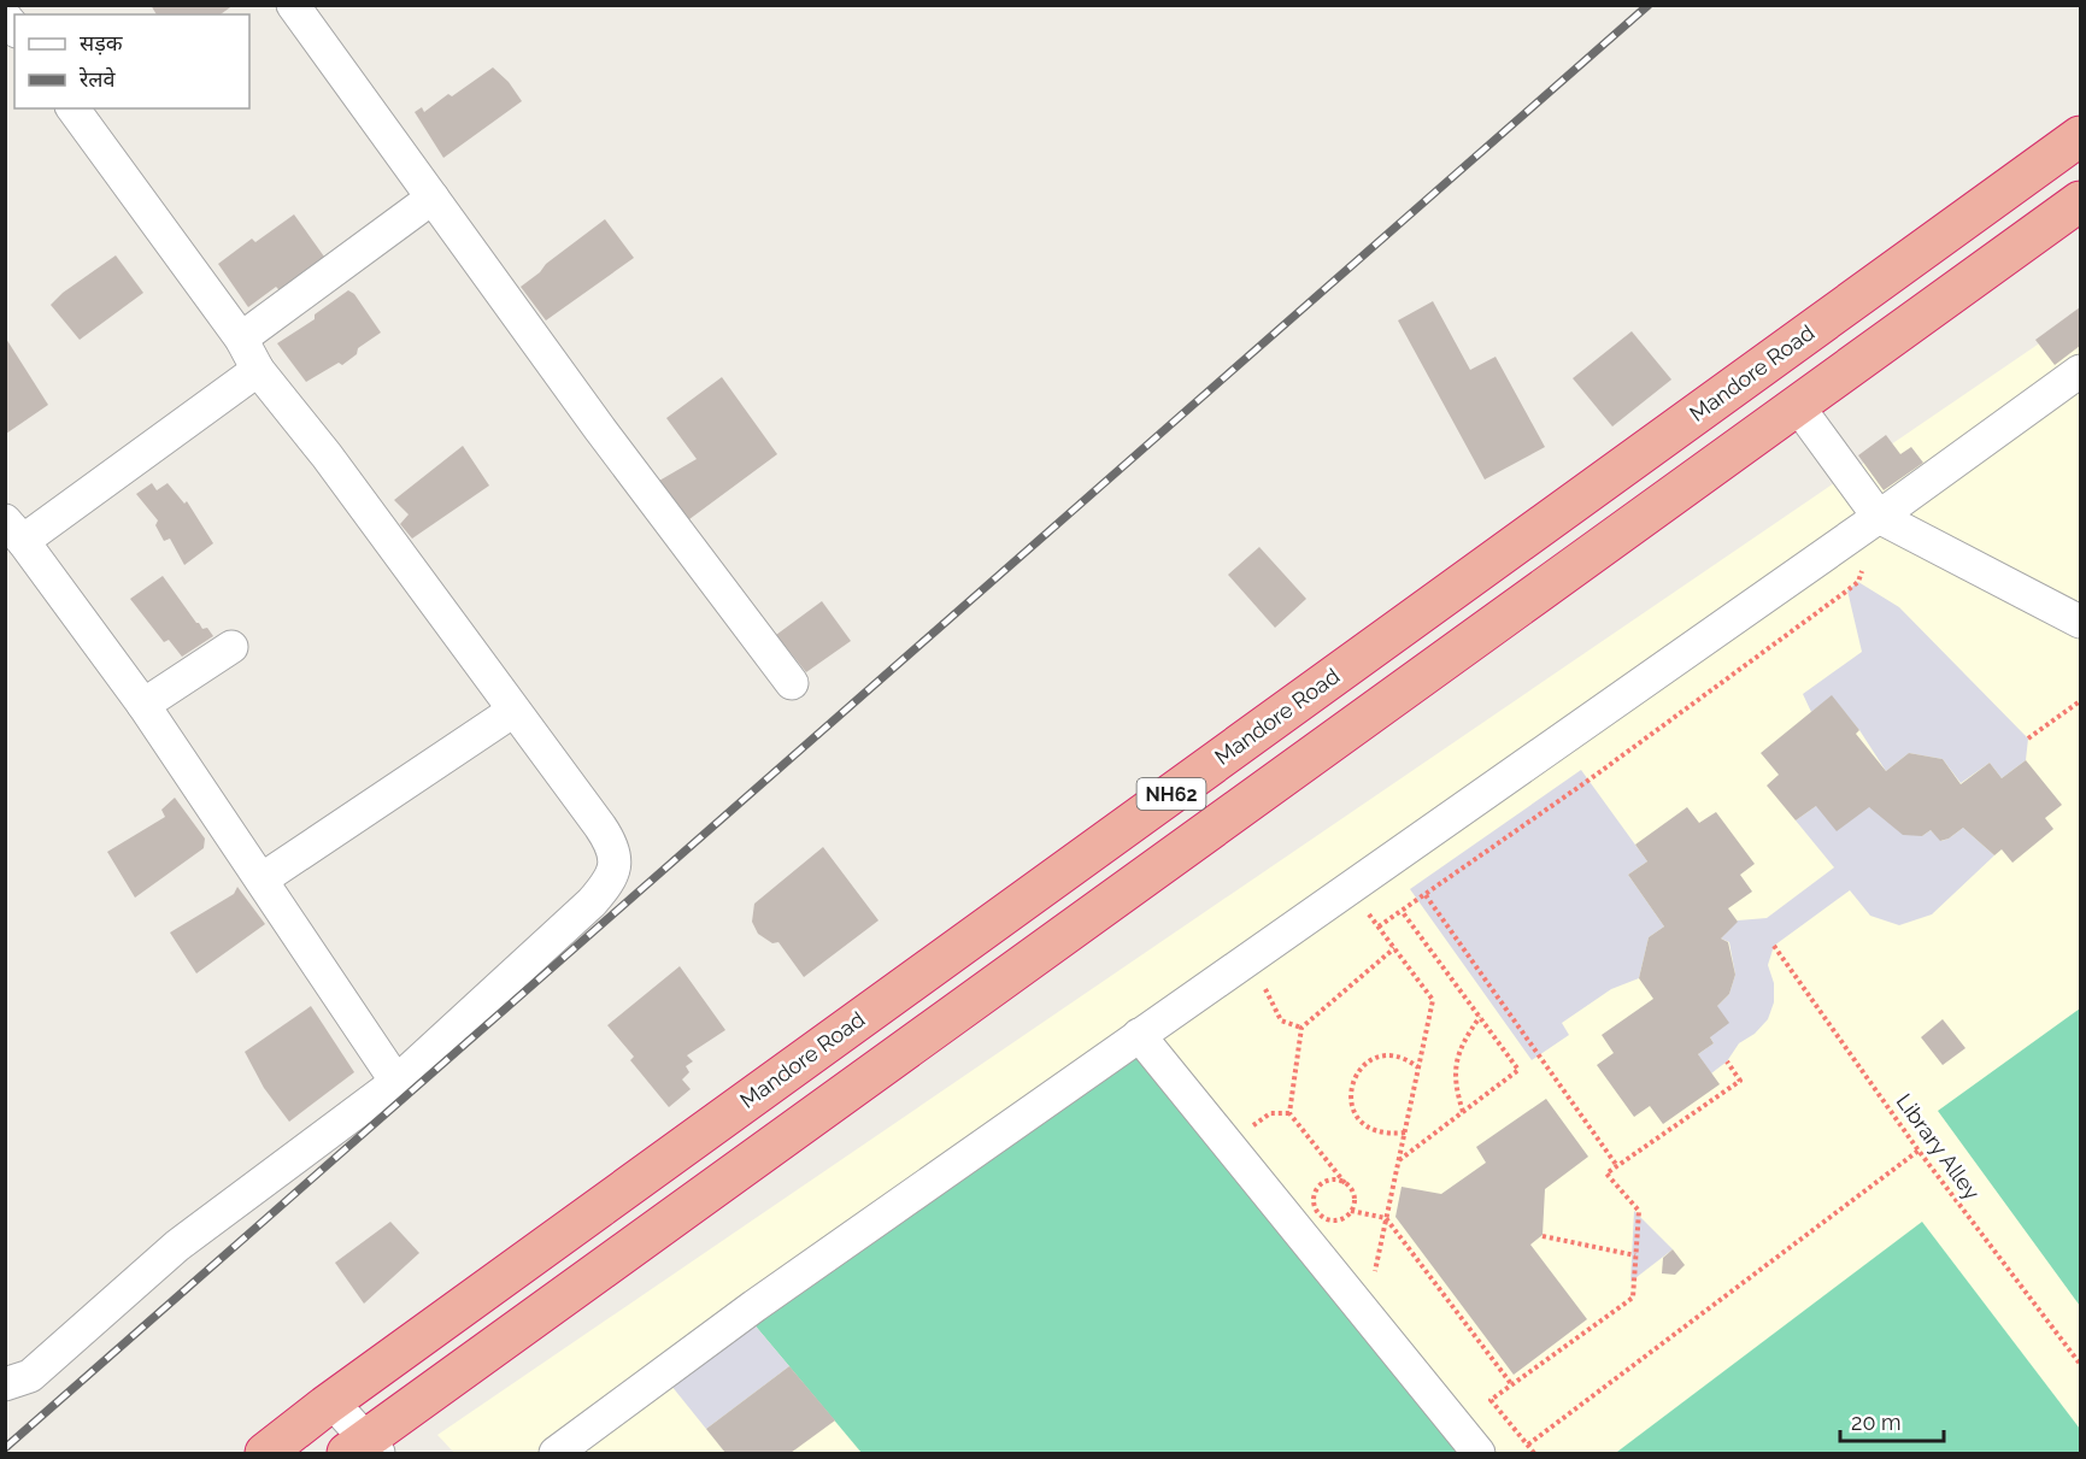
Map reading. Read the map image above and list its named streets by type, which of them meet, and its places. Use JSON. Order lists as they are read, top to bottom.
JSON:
{
  "streets": {
    "highway": ["Mandore Road", "NH62"],
    "path": ["Library Alley"]
  },
  "legend": ["सड़क", "रेलवे"],
  "scale_bar": "20 m"
}
